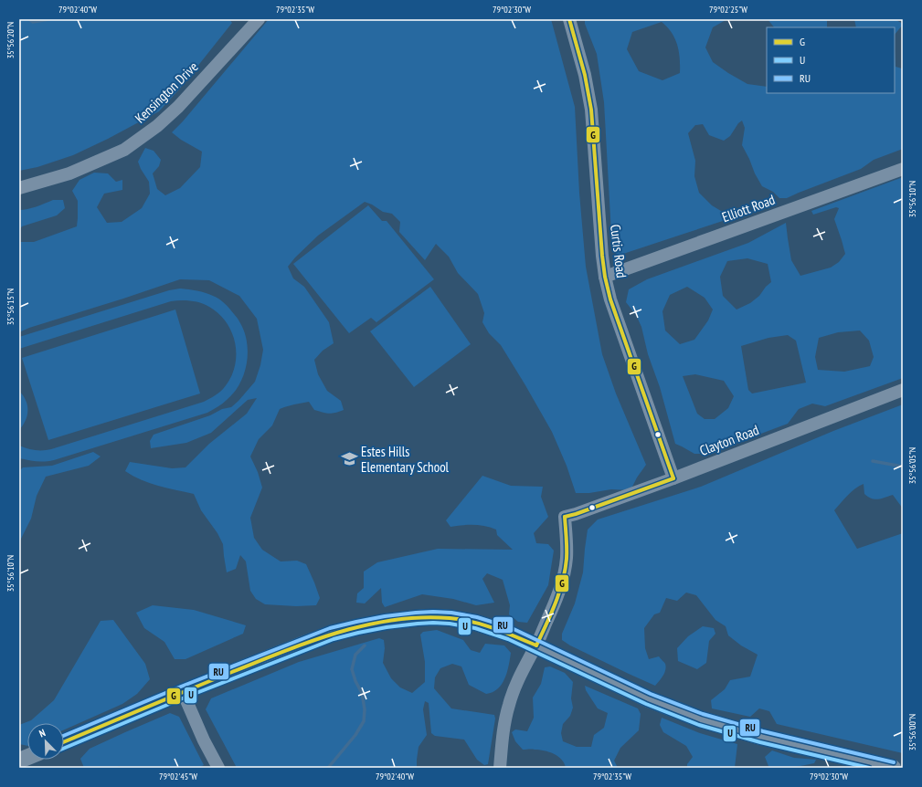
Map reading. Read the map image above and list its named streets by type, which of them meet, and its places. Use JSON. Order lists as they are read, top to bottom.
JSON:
{
  "streets": {
    "street": [
      "Kensington Drive",
      "Elliott Road",
      "Curtis Road",
      "Clayton Road"
    ]
  },
  "crossings": [
    ["Elliott Road", "Curtis Road"],
    ["Curtis Road", "Clayton Road"]
  ],
  "places": {
    "school or university": ["Estes Hills Elementary School"]
  },
  "lines": ["transit line G", "transit line RU", "transit line U"],
  "legend": ["G", "U", "RU"],
  "north": "top left",
  "coordinates": [
    "79°02'40\"W",
    "79°02'35\"W",
    "79°02'30\"W",
    "79°02'25\"W",
    "35°56'20\"N",
    "35°56'10\"N",
    "35°56'15\"N",
    "35°56'05\"N",
    "35°56'00\"N",
    "79°02'45\"W"
  ]
}
